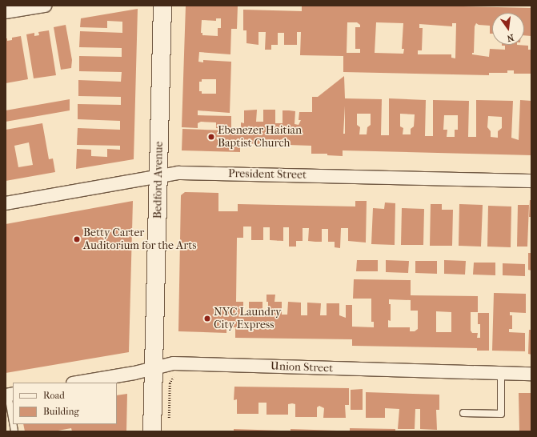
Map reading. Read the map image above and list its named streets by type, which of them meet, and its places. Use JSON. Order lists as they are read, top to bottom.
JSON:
{
  "streets": {
    "street": ["President Street", "Bedford Avenue", "Union Street"]
  },
  "crossings": [
    ["President Street", "Bedford Avenue"],
    ["Bedford Avenue", "Union Street"]
  ],
  "places": ["Ebenezer Haitian Baptist Church", "Betty Carter Auditorium for the Arts", "NYC Laundry City Express"],
  "legend": ["Road", "Building"],
  "north": "bottom"
}
